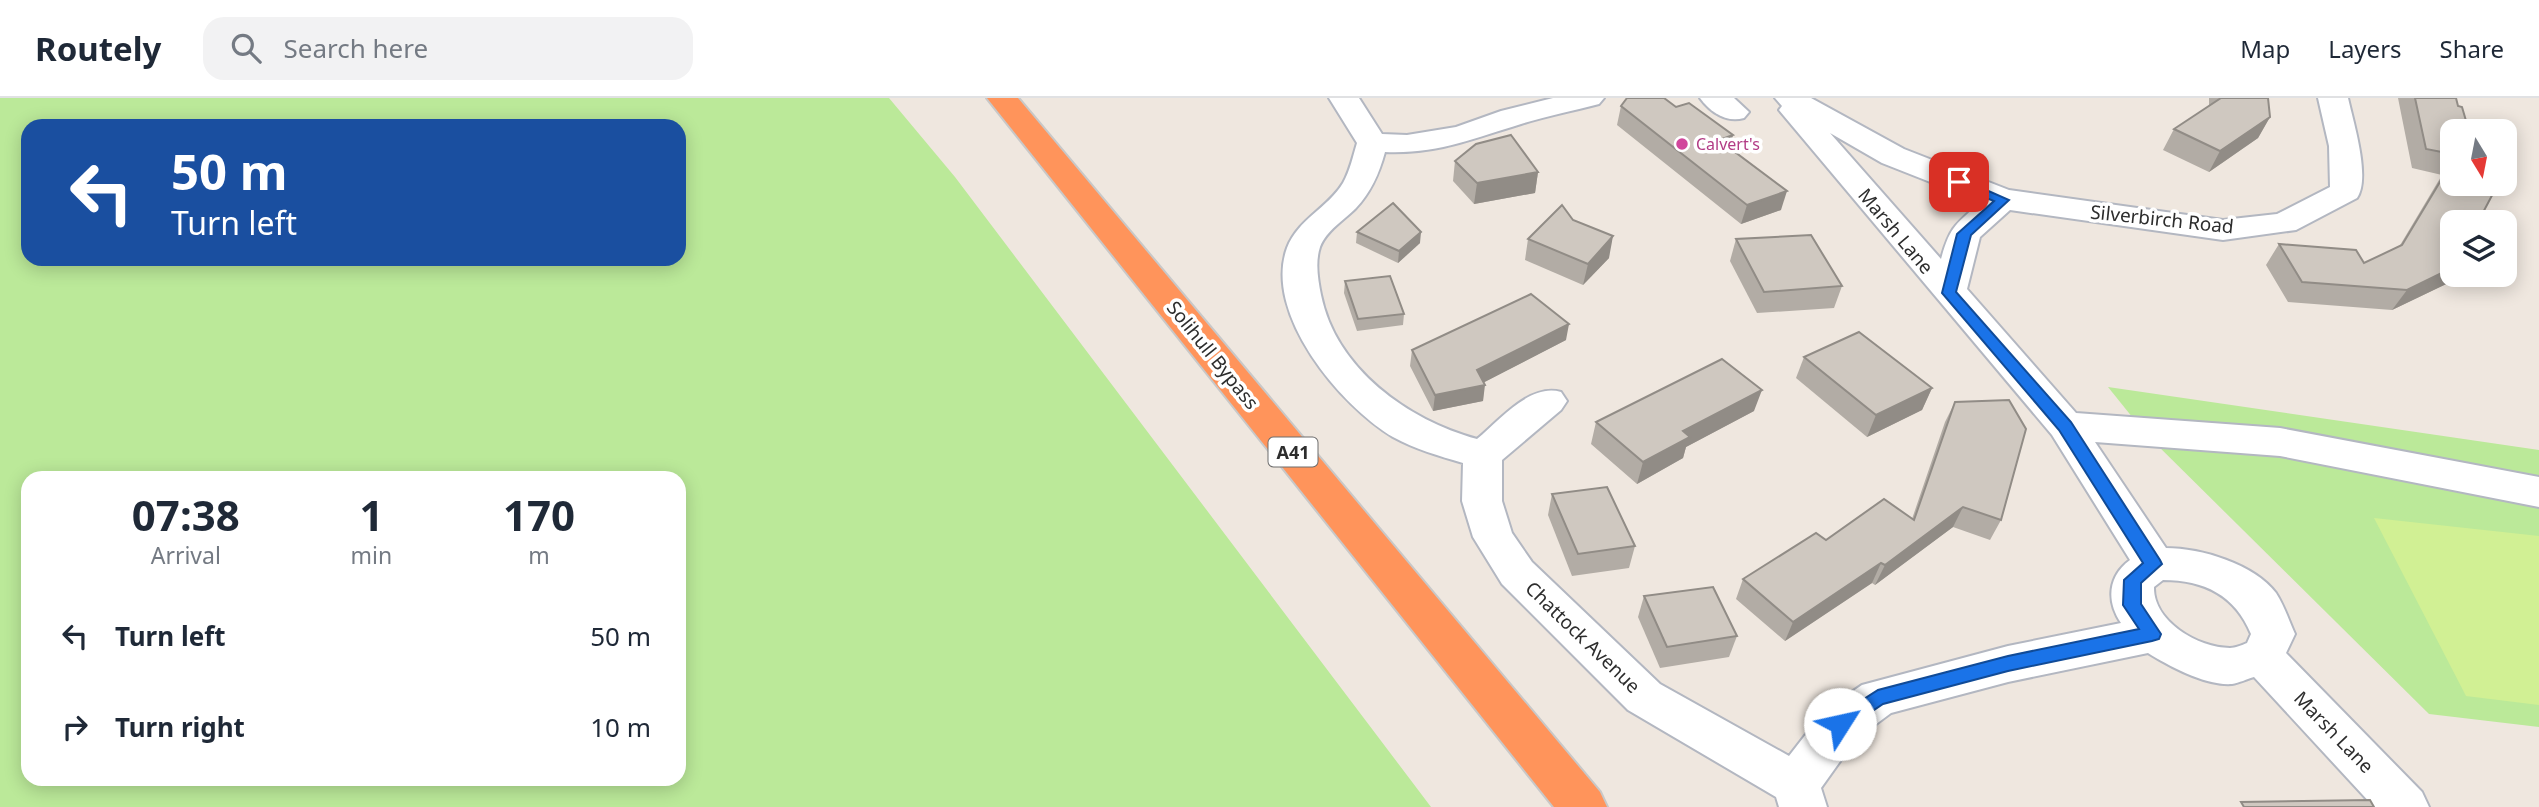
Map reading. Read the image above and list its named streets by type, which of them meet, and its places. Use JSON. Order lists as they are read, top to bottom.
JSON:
{
  "streets": {
    "highway": ["Solihull Bypass", "A41"],
    "street": ["Silverbirch Road", "Marsh Lane", "Chattock Avenue"]
  },
  "crossings": [
    ["Silverbirch Road", "Marsh Lane"]
  ],
  "places": ["Calvert's"],
  "north": "bottom",
  "page": {
    "header": "Routely",
    "search": "Search here",
    "nav": ["Map", "Layers", "Share"],
    "turn": ["50 m", "Turn left"],
    "eta": [
      "07:38",
      "Arrival",
      "1",
      "min",
      "170",
      "m"
    ],
    "list": [
      {
        "name": "Turn left",
        "value": "50 m"
      },
      {
        "name": "Turn right",
        "value": "10 m"
      }
    ]
  }
}
